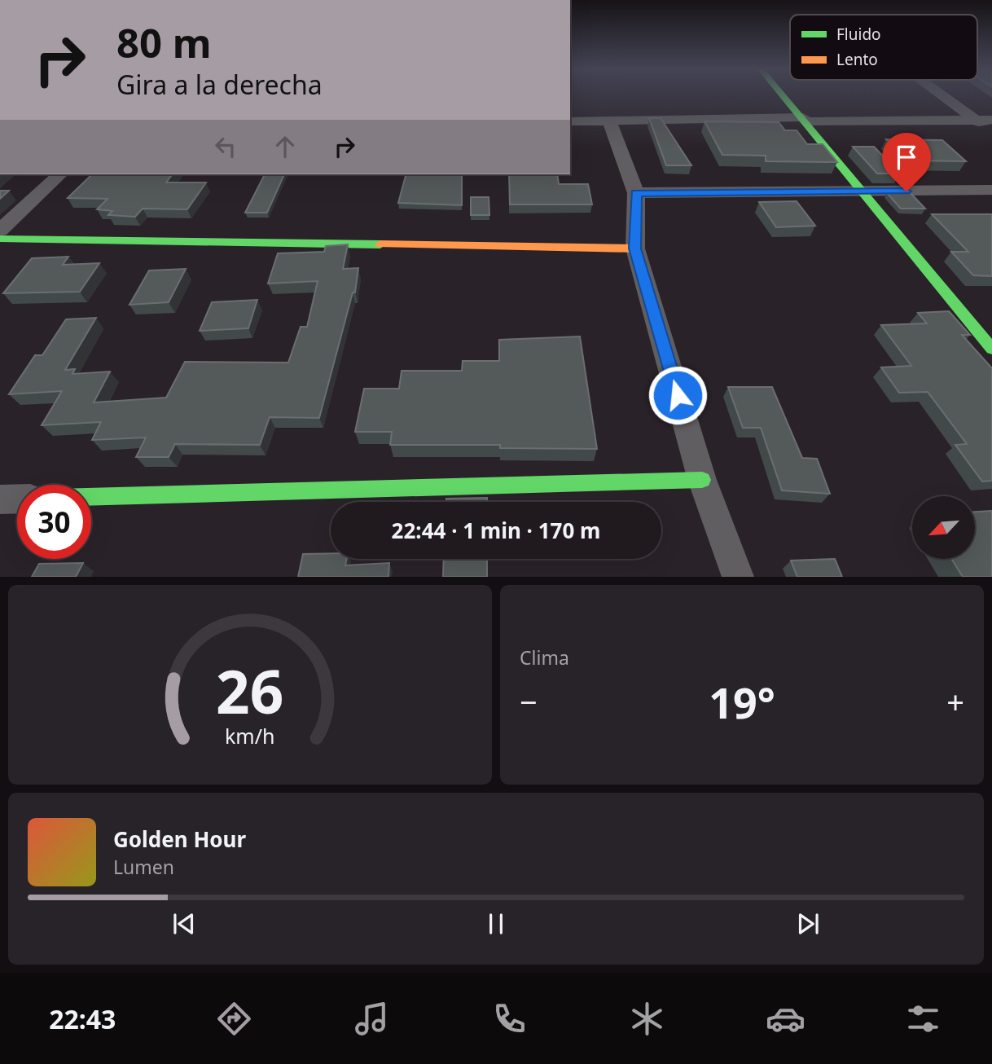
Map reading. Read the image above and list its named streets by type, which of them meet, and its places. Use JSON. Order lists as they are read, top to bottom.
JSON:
{
  "legend": ["Fluido", "Lento"],
  "north": "bottom left",
  "page": {
    "turn": ["80 m", "Gira a la derecha"],
    "limit": "30",
    "trip": "22:44 · 1 min · 170 m",
    "tile": "Clima",
    "heat": ["−", "19°", "+"],
    "song": ["Golden Hour", "Lumen"],
    "tabs": "22:43",
    "gauge": ["26", "km/h"]
  }
}
